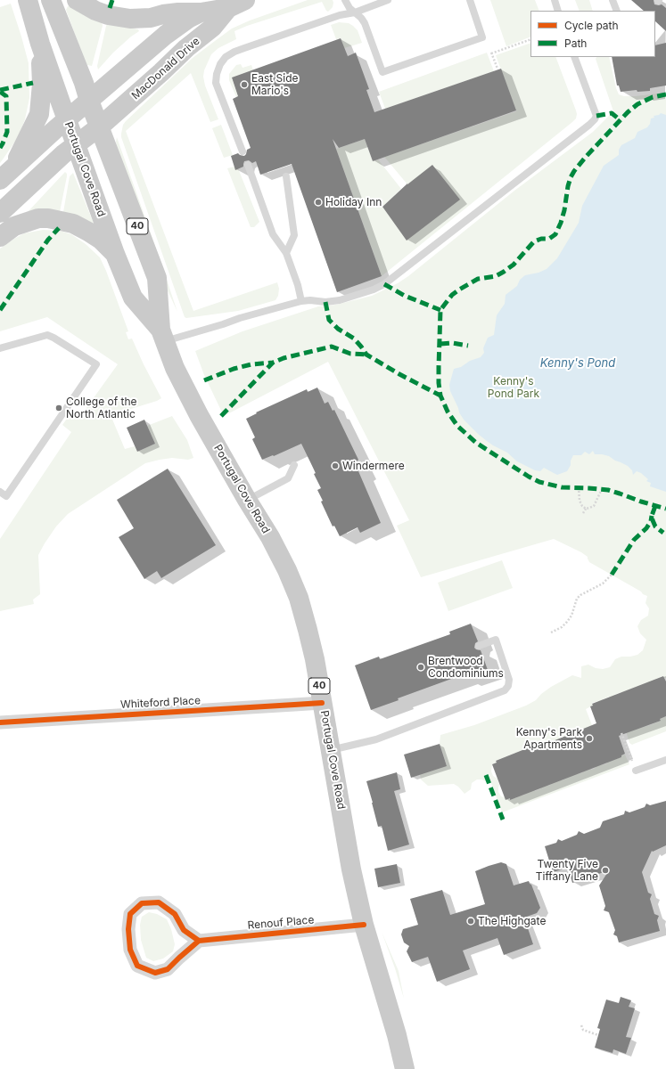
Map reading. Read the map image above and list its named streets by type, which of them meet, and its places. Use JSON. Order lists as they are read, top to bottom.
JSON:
{
  "streets": {
    "main road": ["MacDonald Drive", "Portugal Cove Road", "40"],
    "street": ["Whiteford Place", "Renouf Place"]
  },
  "crossings": [
    ["MacDonald Drive", "Portugal Cove Road"],
    ["Portugal Cove Road", "Whiteford Place"],
    ["Portugal Cove Road", "Renouf Place"]
  ],
  "water": ["Kenny's Pond"],
  "parks": ["Kenny's Pond Park"],
  "places": [
    "East Side Mario's",
    "Holiday Inn",
    "College of the North Atlantic",
    "Windermere",
    "Brentwood Condominiums",
    "Kenny's Park Apartments",
    "Twenty Five Tiffany Lane",
    "The Highgate"
  ],
  "legend": ["Cycle path", "Path"]
}
